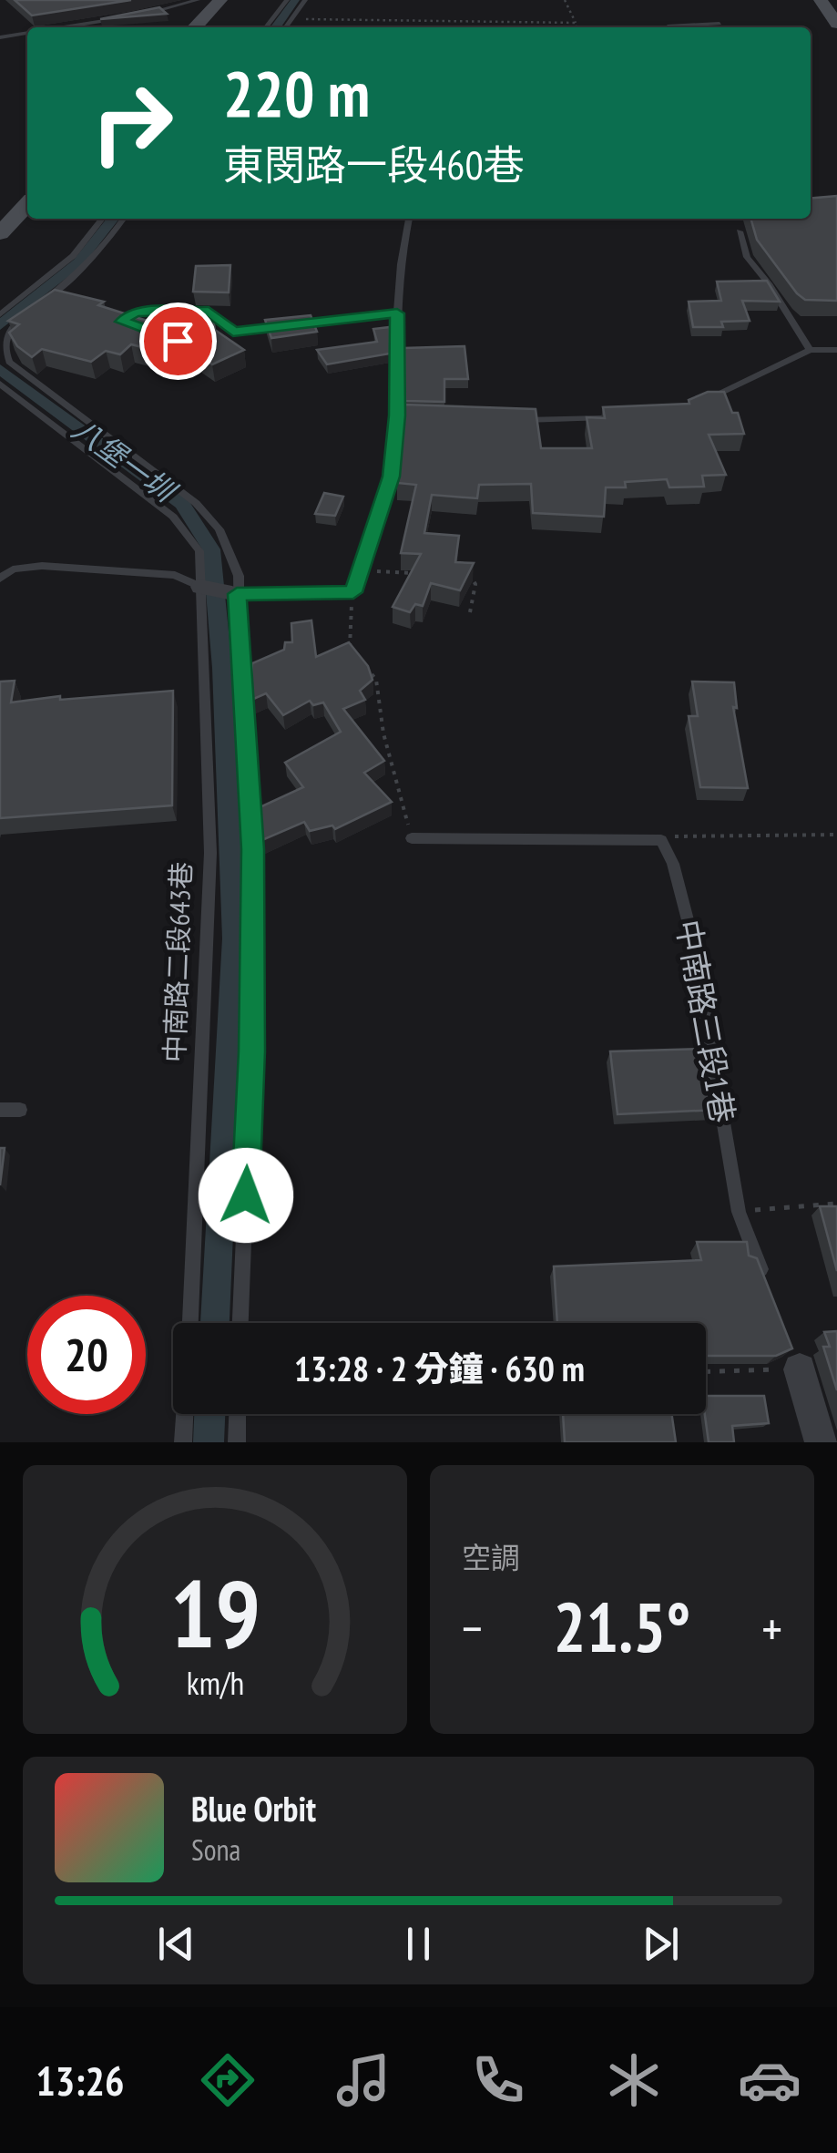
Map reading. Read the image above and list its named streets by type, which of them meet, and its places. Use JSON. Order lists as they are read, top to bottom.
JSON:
{
  "streets": {
    "lane": ["中南路二段643巷", "中南路三段1巷"]
  },
  "water": ["八堡一圳"],
  "page": {
    "turn": ["220 m", "東閔路一段460巷"],
    "limit": "20",
    "trip": "13:28 · 2 分鐘 · 630 m",
    "tile": "空調",
    "heat": ["−", "21.5°", "+"],
    "song": ["Blue Orbit", "Sona"],
    "tabs": "13:26",
    "gauge": ["19", "km/h"]
  }
}
